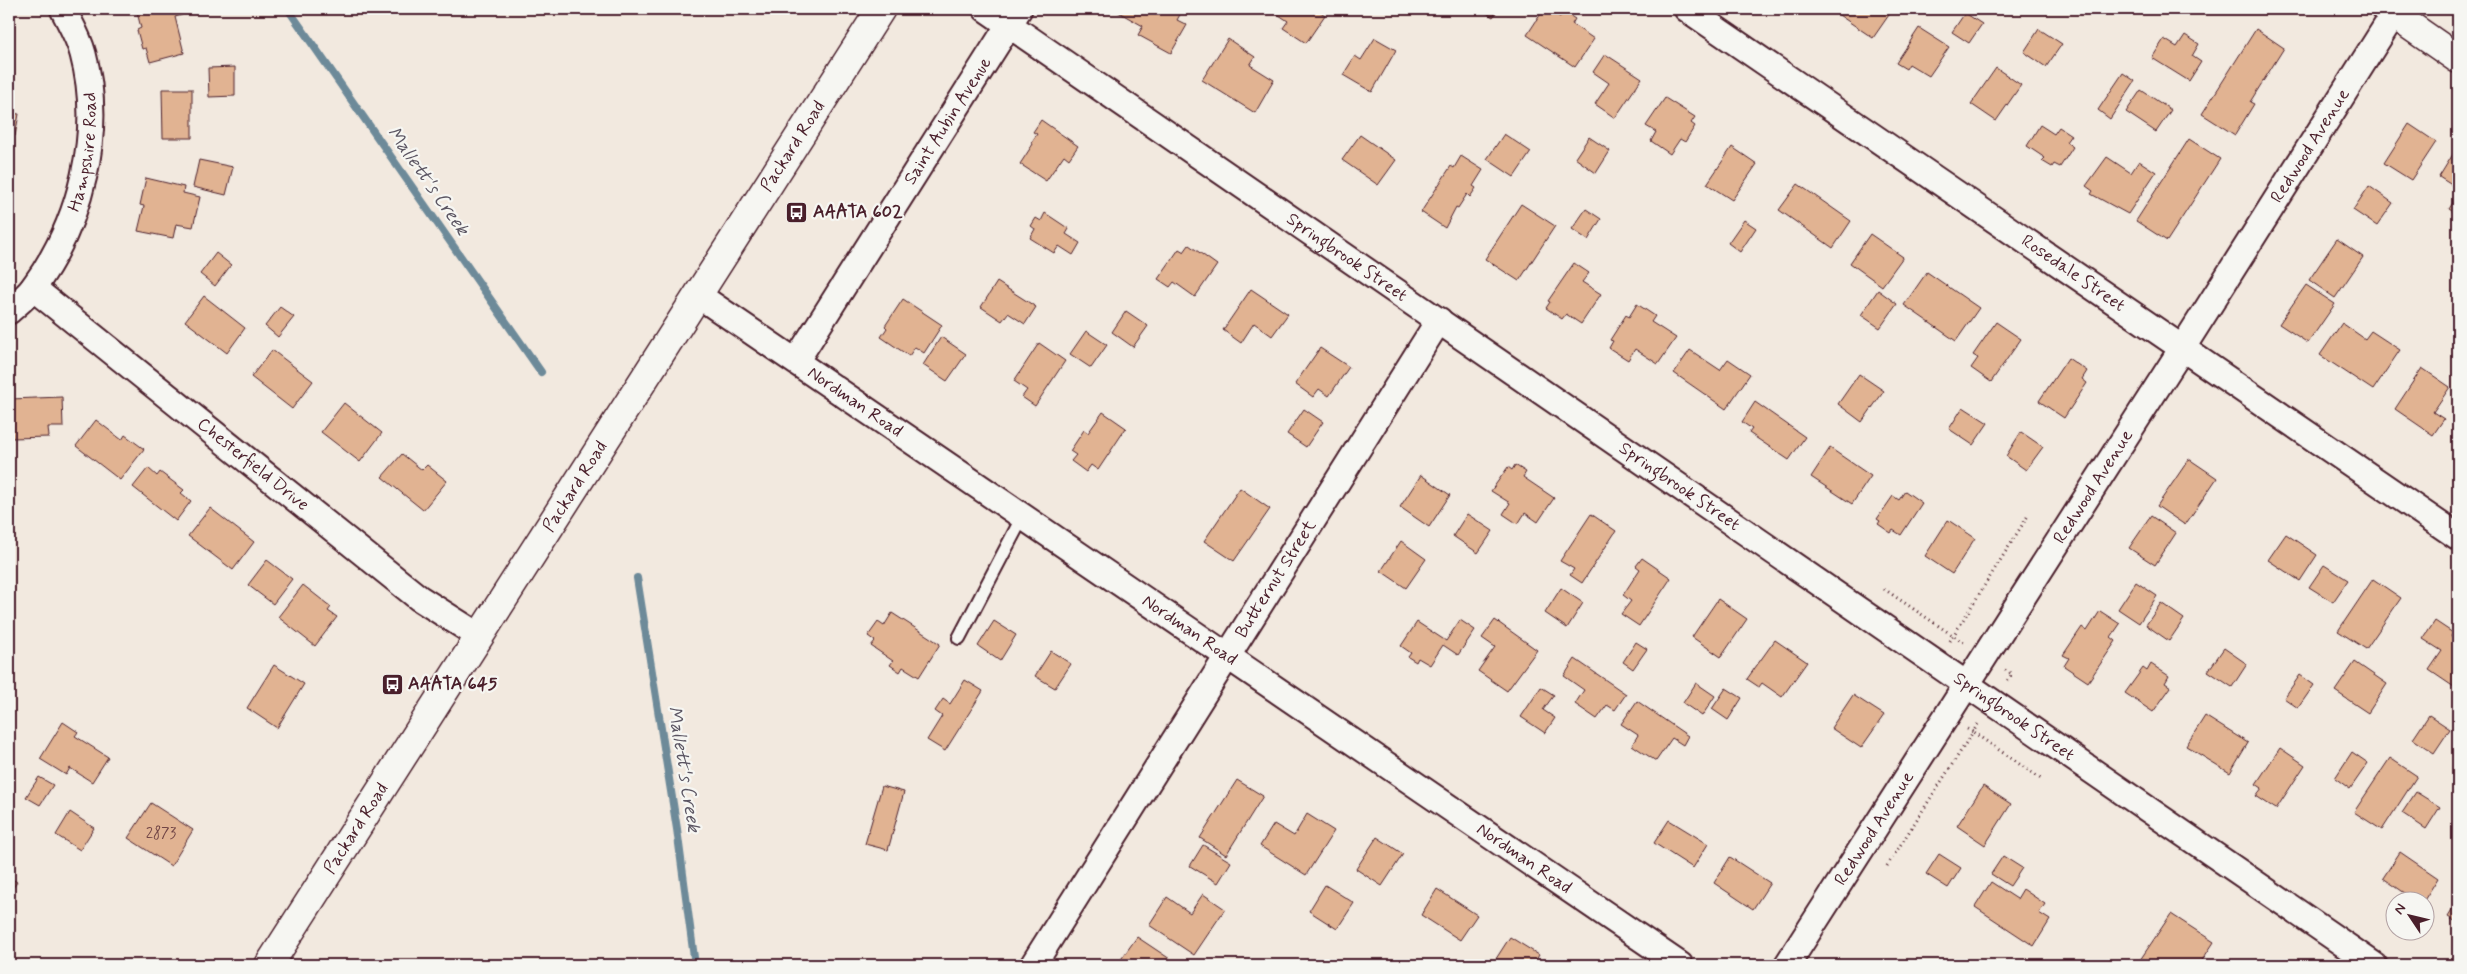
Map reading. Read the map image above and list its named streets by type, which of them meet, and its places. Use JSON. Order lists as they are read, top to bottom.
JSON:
{
  "streets": {
    "main road": ["Packard Road"],
    "street": [
      "Saint Aubin Avenue",
      "Redwood Avenue",
      "Hampshire Road",
      "Springbrook Street",
      "Rosedale Street",
      "Nordman Road",
      "Chesterfield Drive",
      "Butternut Street"
    ]
  },
  "crossings": [
    ["Saint Aubin Avenue", "Springbrook Street"],
    ["Saint Aubin Avenue", "Nordman Road"],
    ["Packard Road", "Nordman Road"],
    ["Packard Road", "Chesterfield Drive"],
    ["Redwood Avenue", "Springbrook Street"],
    ["Redwood Avenue", "Rosedale Street"],
    ["Hampshire Road", "Chesterfield Drive"],
    ["Springbrook Street", "Butternut Street"],
    ["Nordman Road", "Butternut Street"]
  ],
  "water": ["Mallett's Creek"],
  "places": {
    "bus stop": ["AAATA 602", "AAATA 645"]
  },
  "house_numbers": ["2873"],
  "north": "top left"
}
